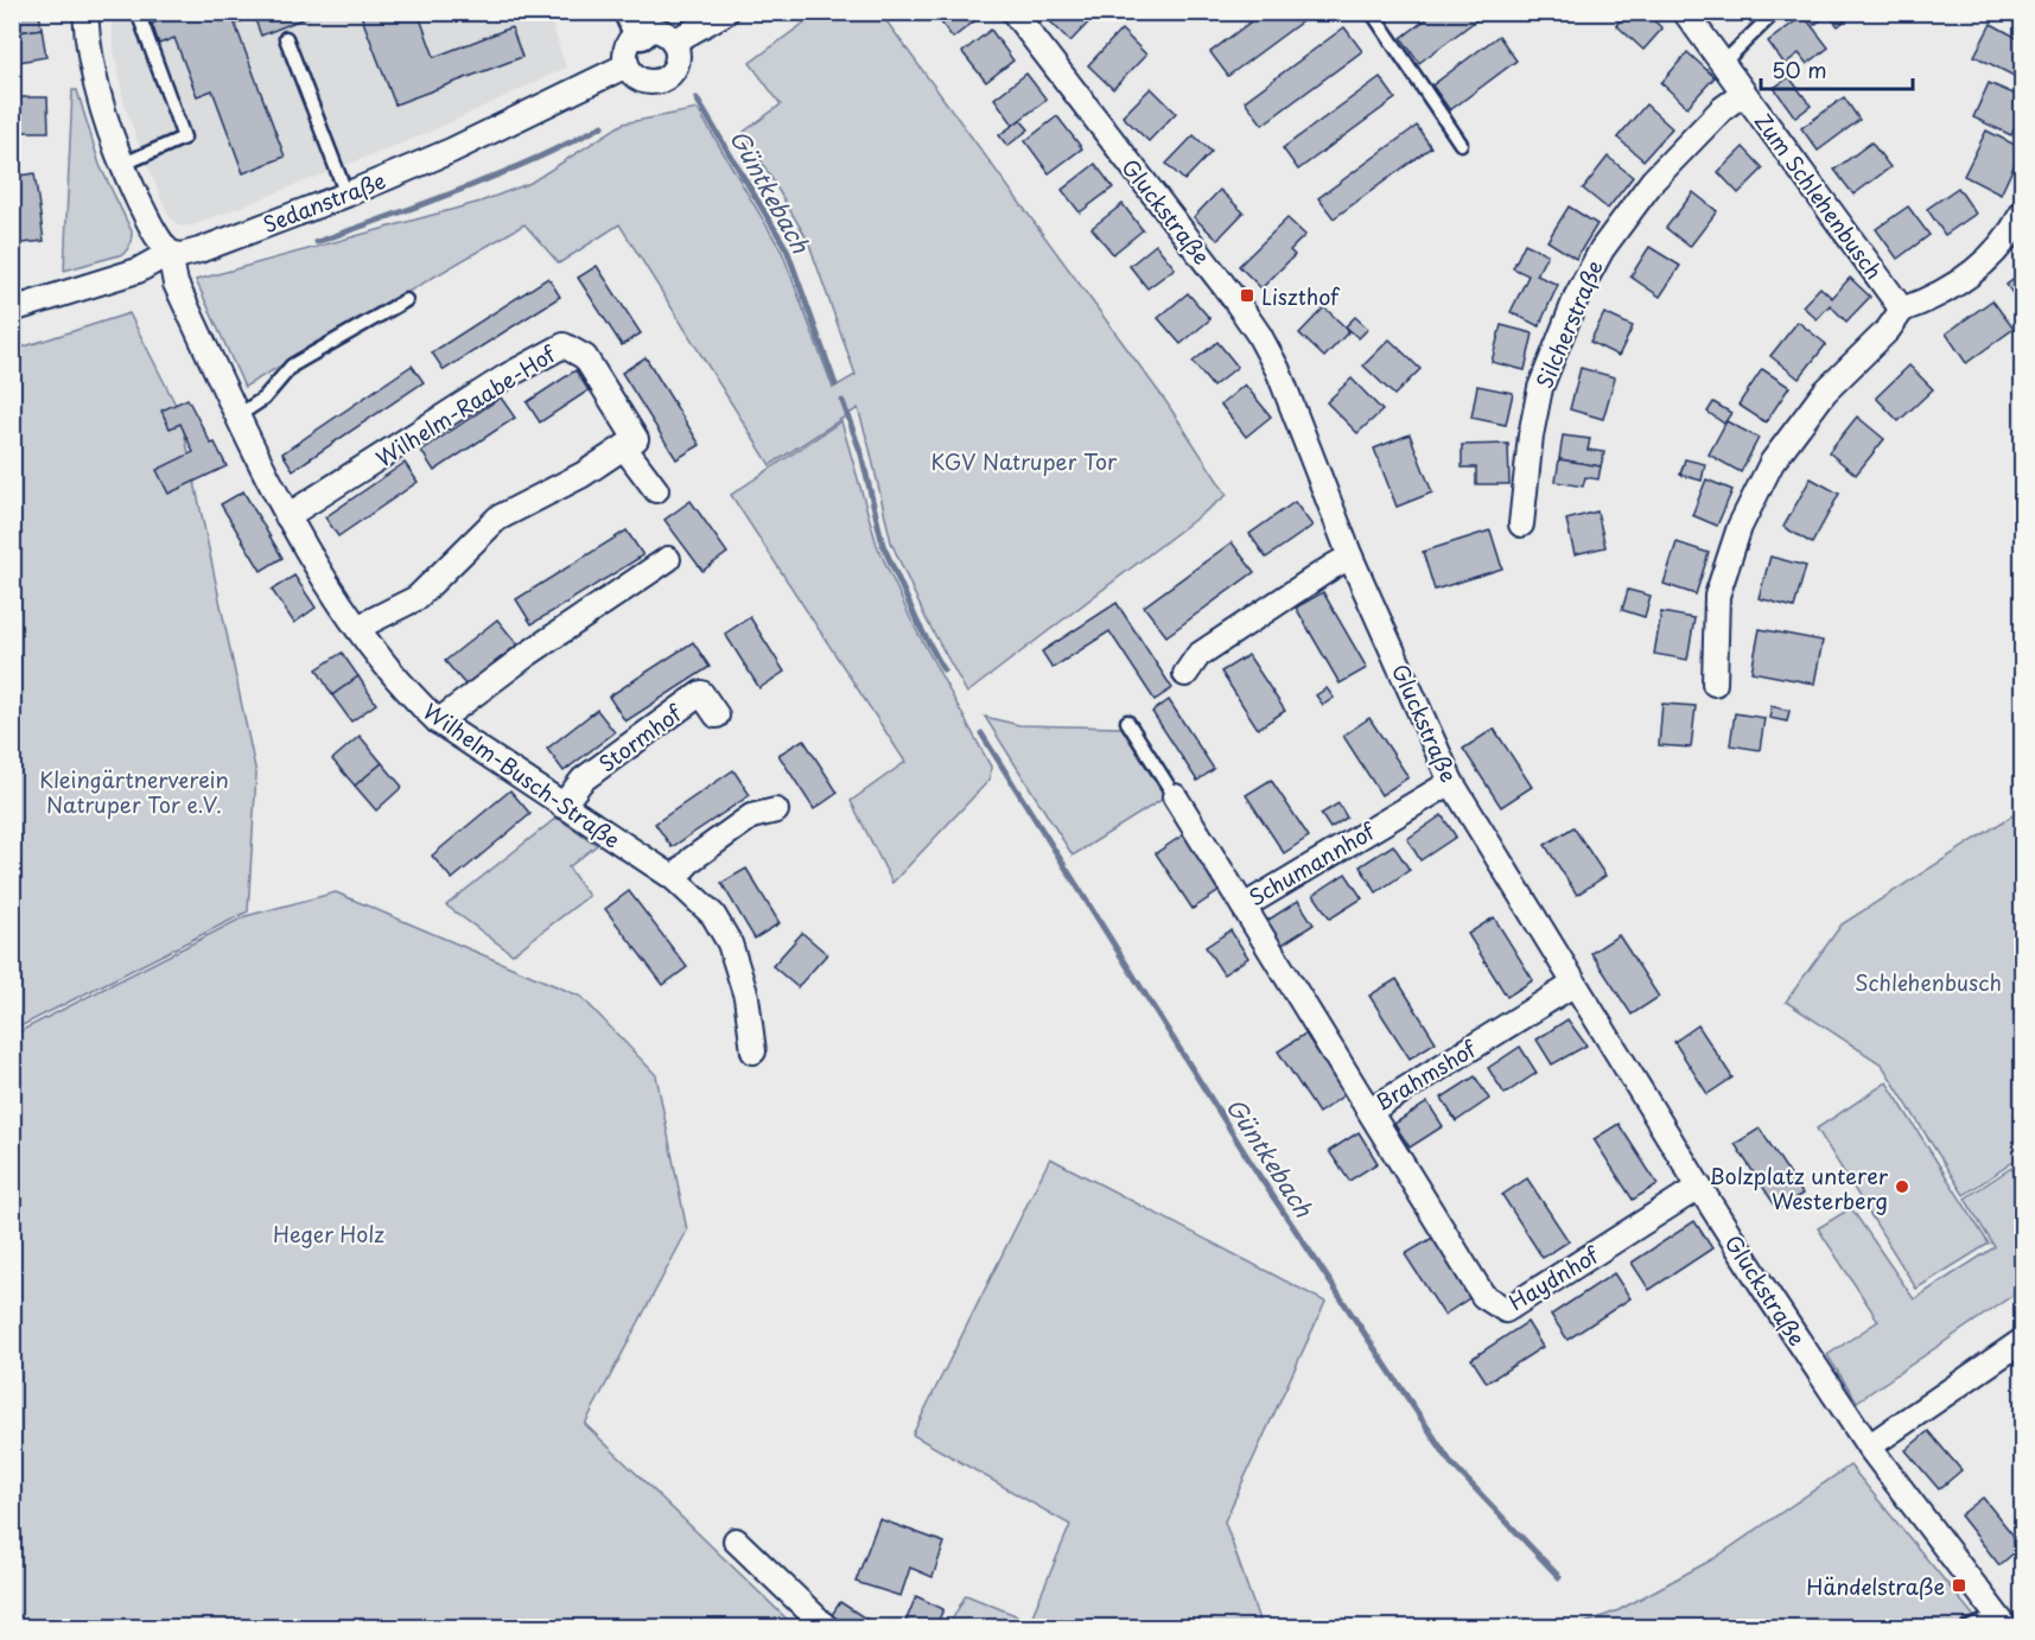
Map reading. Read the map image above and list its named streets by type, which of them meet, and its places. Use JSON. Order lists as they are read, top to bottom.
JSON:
{
  "streets": {
    "street": [
      "Zum Schlehenbusch",
      "Sedanstraße",
      "Gluckstraße",
      "Silcherstraße",
      "Wilhelm-Raabe-Hof",
      "Stormhof",
      "Wilhelm-Busch-Straße",
      "Schumannhof",
      "Brahmshof",
      "Haydnhof"
    ]
  },
  "crossings": [
    ["Zum Schlehenbusch", "Silcherstraße"],
    ["Sedanstraße", "Wilhelm-Busch-Straße"],
    ["Gluckstraße", "Schumannhof"],
    ["Gluckstraße", "Brahmshof"],
    ["Gluckstraße", "Haydnhof"],
    ["Wilhelm-Raabe-Hof", "Wilhelm-Busch-Straße"],
    ["Stormhof", "Wilhelm-Busch-Straße"],
    ["Schumannhof", "Brahmshof"],
    ["Brahmshof", "Haydnhof"]
  ],
  "water": ["Güntkebach"],
  "parks": [
    "KGV Natruper Tor",
    "Kleingärtnerverein Natruper Tor e.V.",
    "Schlehenbusch",
    "Heger Holz"
  ],
  "places": {
    "transit": ["Liszthof", "Händelstraße"],
    "other": ["Bolzplatz unterer Westerberg"]
  },
  "scale_bar": "50 m"
}
